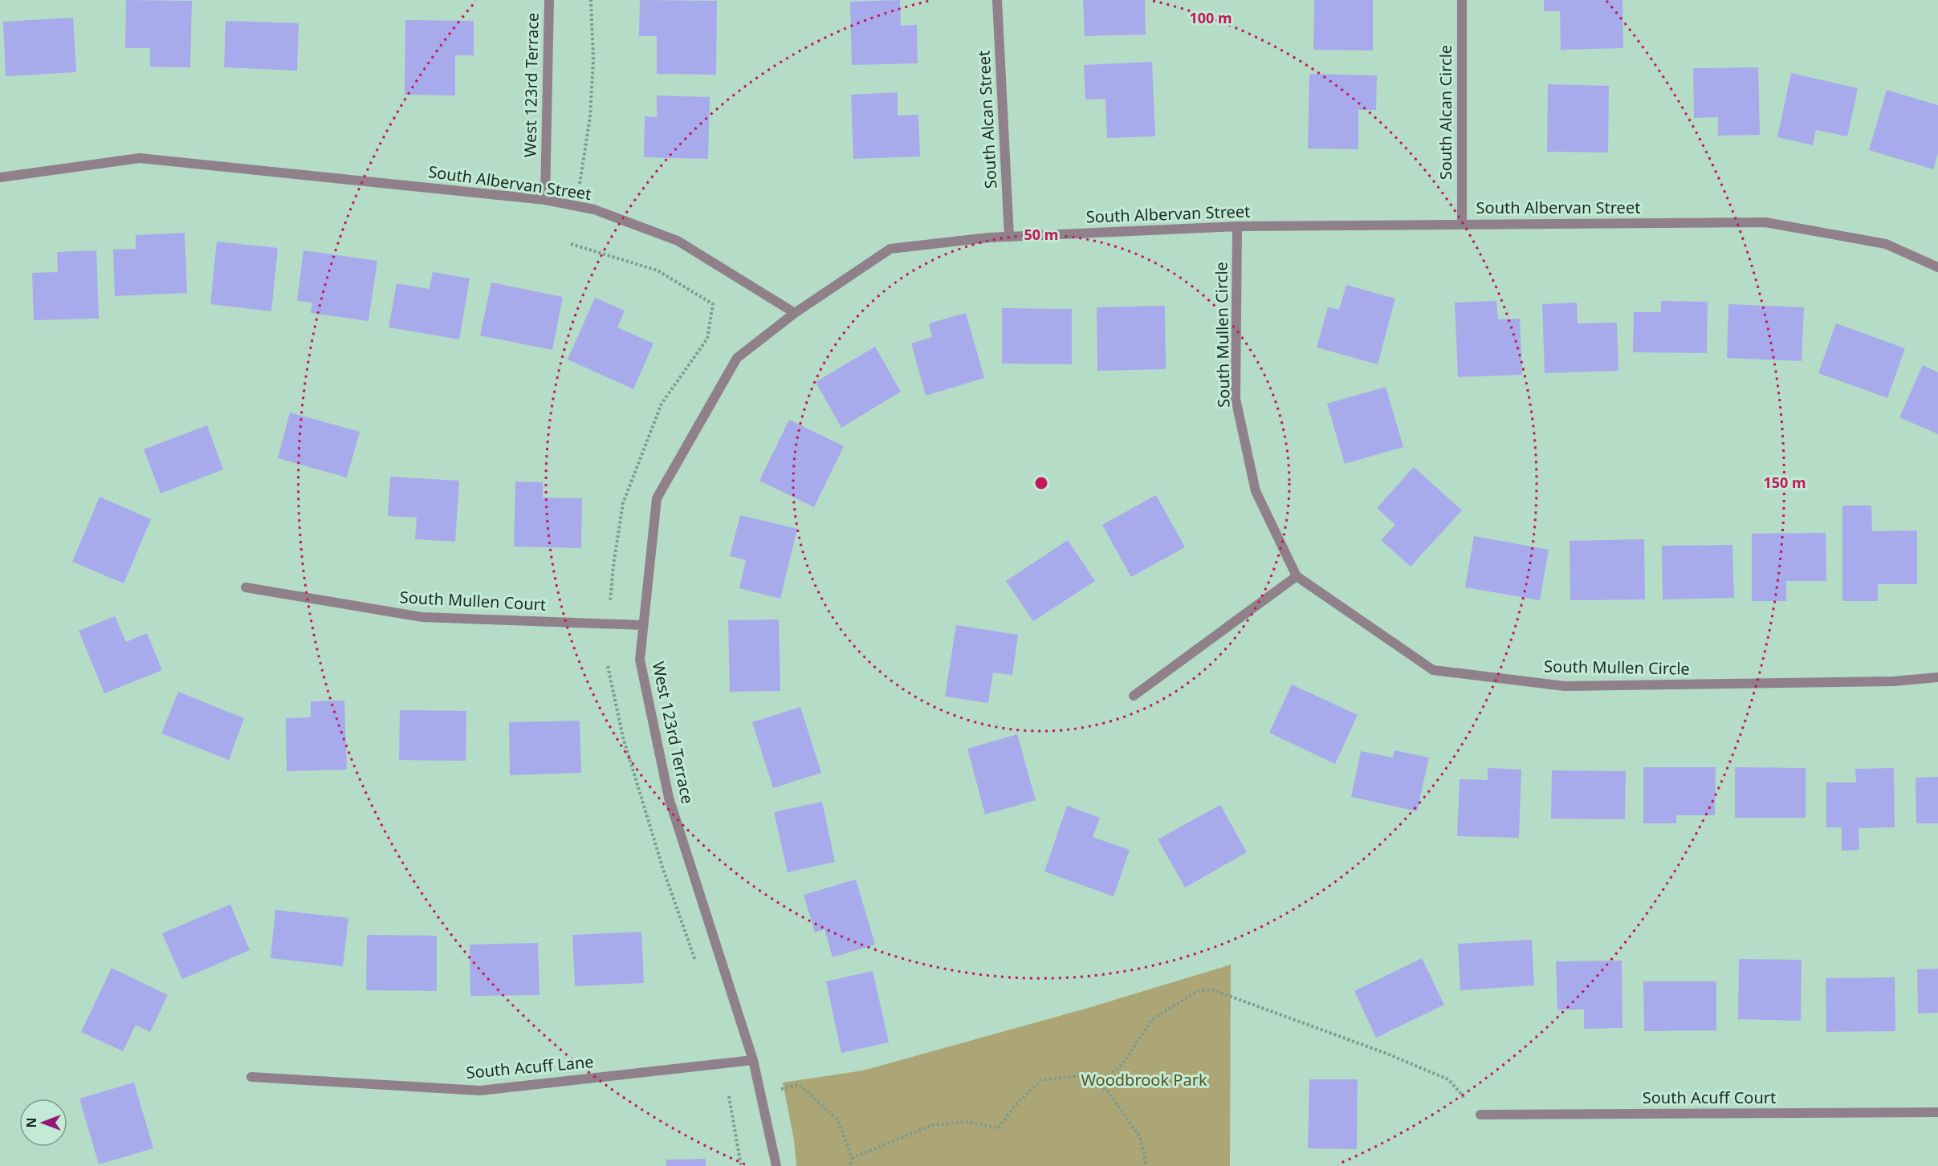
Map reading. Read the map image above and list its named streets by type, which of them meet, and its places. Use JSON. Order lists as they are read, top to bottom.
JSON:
{
  "streets": {
    "street": [
      "West 123rd Terrace",
      "South Alcan Circle",
      "South Alcan Street",
      "South Albervan Street",
      "South Mullen Circle",
      "South Mullen Court",
      "South Acuff Lane",
      "South Acuff Court"
    ]
  },
  "crossings": [
    ["West 123rd Terrace", "South Albervan Street"],
    ["West 123rd Terrace", "South Mullen Court"],
    ["West 123rd Terrace", "South Acuff Lane"],
    ["South Alcan Circle", "South Albervan Street"],
    ["South Alcan Street", "South Albervan Street"],
    ["South Albervan Street", "South Mullen Circle"]
  ],
  "parks": ["Woodbrook Park"],
  "north": "left",
  "rings": ["100 m", "50 m", "150 m"]
}
